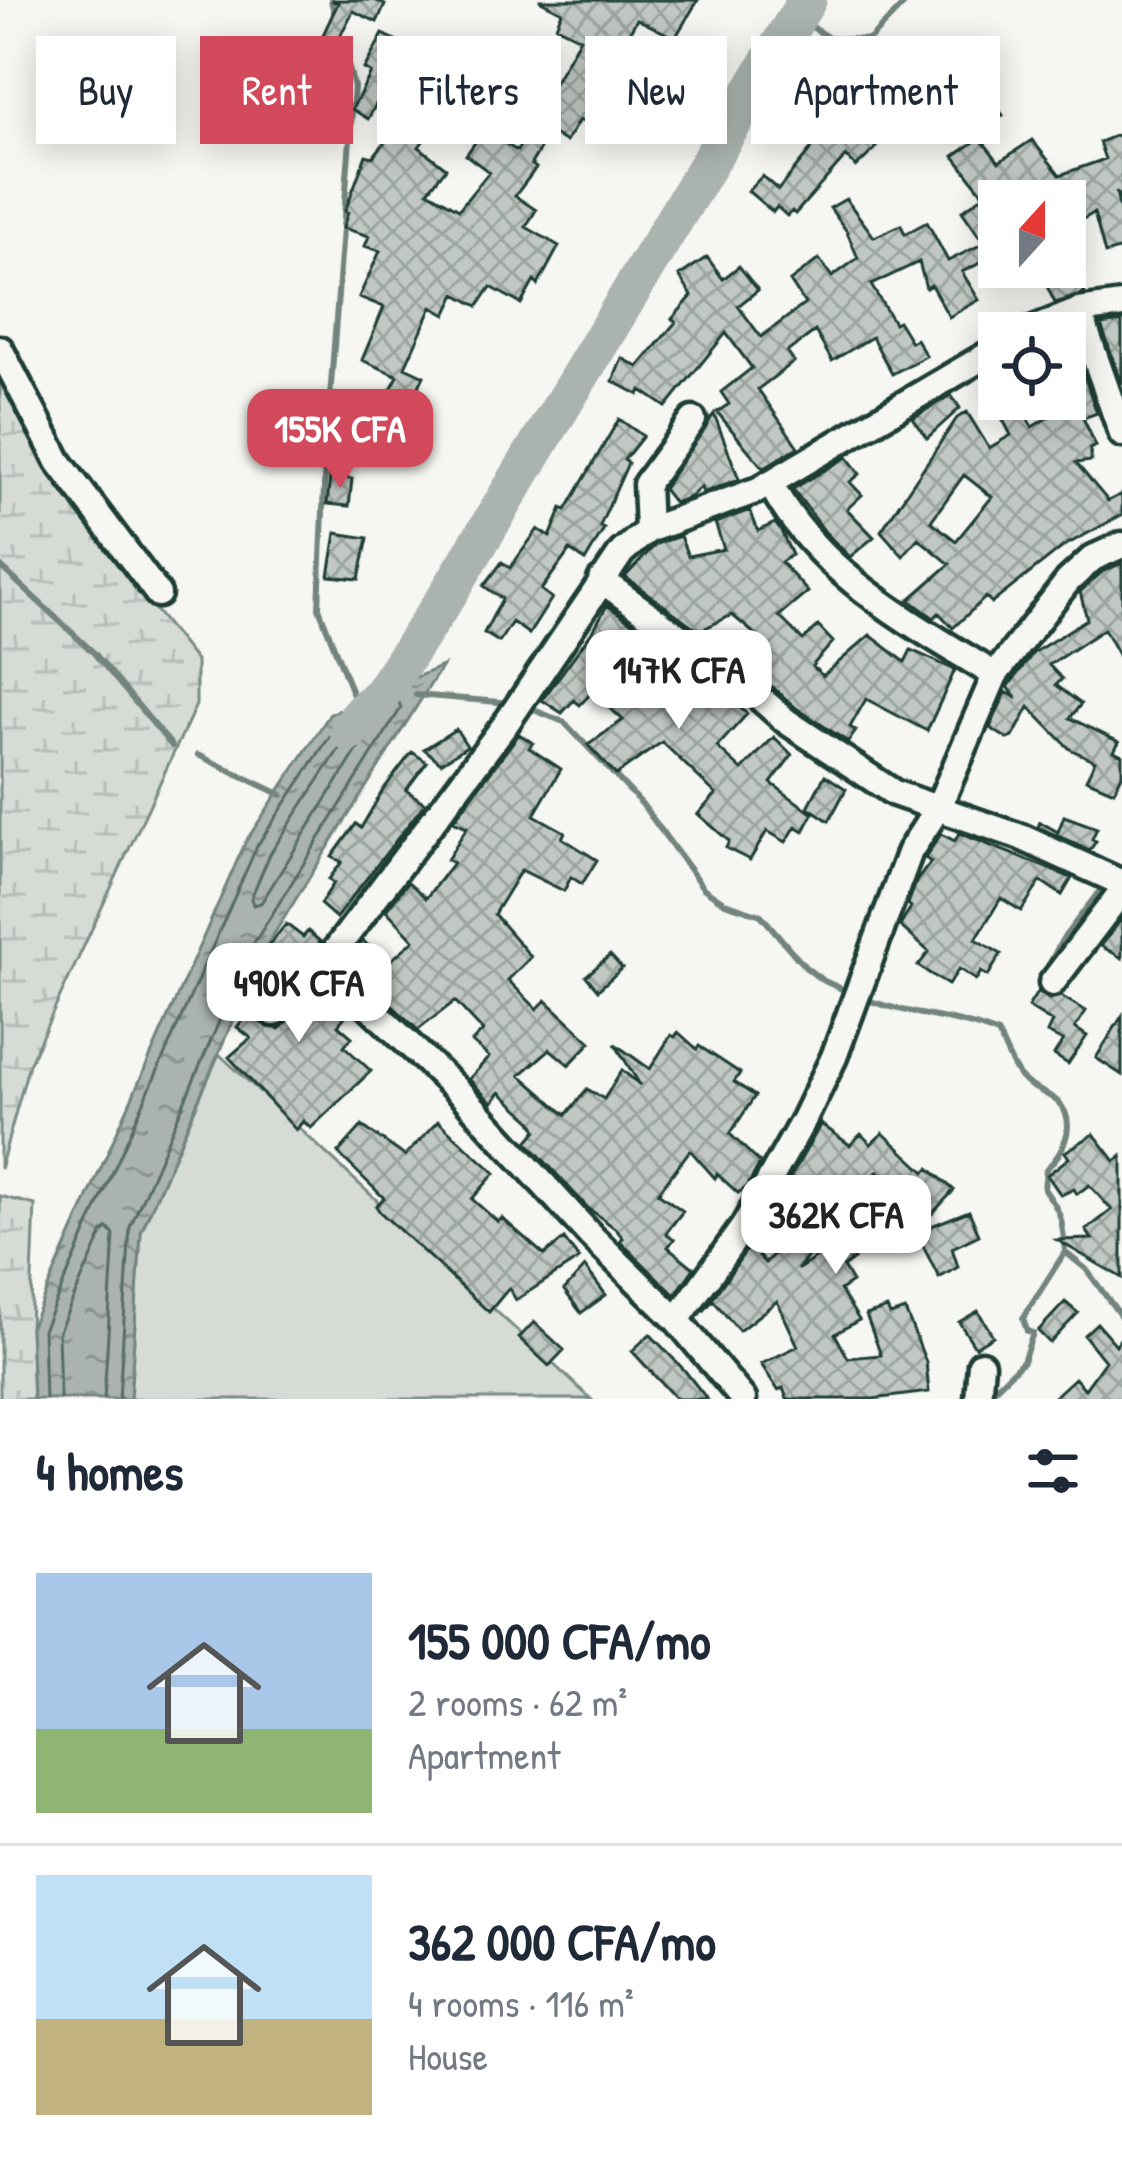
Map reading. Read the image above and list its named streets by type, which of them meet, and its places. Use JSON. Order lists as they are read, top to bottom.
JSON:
{
  "north": "top",
  "page": {
    "chip": [
      "Buy",
      "Rent",
      "Filters",
      "New",
      "Apartment"
    ],
    "price": [
      "155K CFA",
      "147K CFA",
      "490K CFA",
      "362K CFA"
    ],
    "heading": "4 homes",
    "list": [
      {
        "name": "155 000 CFA/mo",
        "note": "2 rooms · 62 m² · Apartment"
      },
      {
        "name": "362 000 CFA/mo",
        "note": "4 rooms · 116 m² · House"
      }
    ]
  }
}
